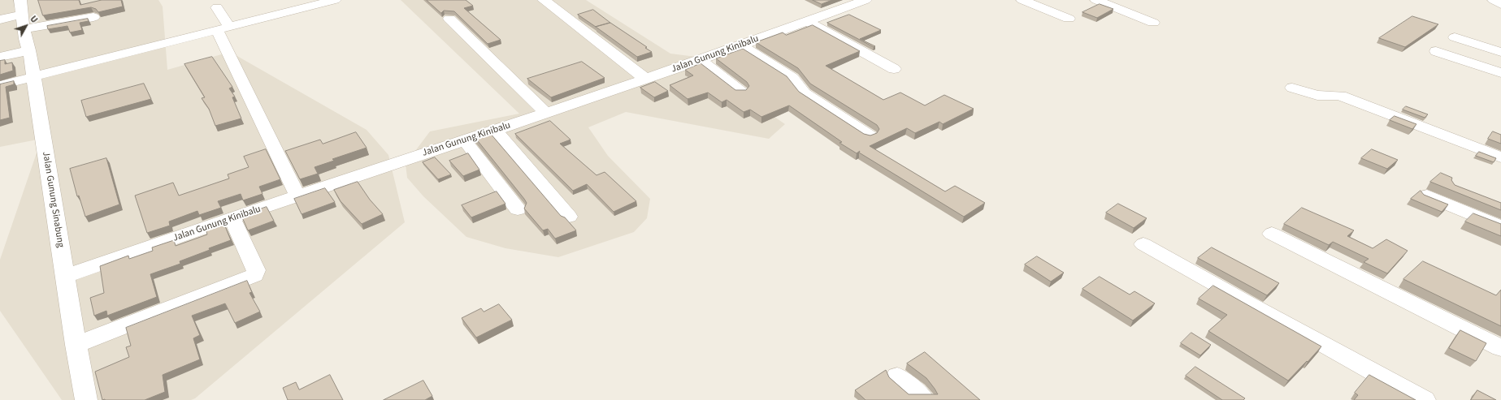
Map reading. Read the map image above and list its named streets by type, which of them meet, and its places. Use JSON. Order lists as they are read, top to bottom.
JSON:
{
  "streets": {
    "street": ["Jalan Gunung Kinibalu", "Jalan Gunung Sinabung"]
  },
  "crossings": [
    ["Jalan Gunung Kinibalu", "Jalan Gunung Sinabung"]
  ],
  "north": "top right"
}
